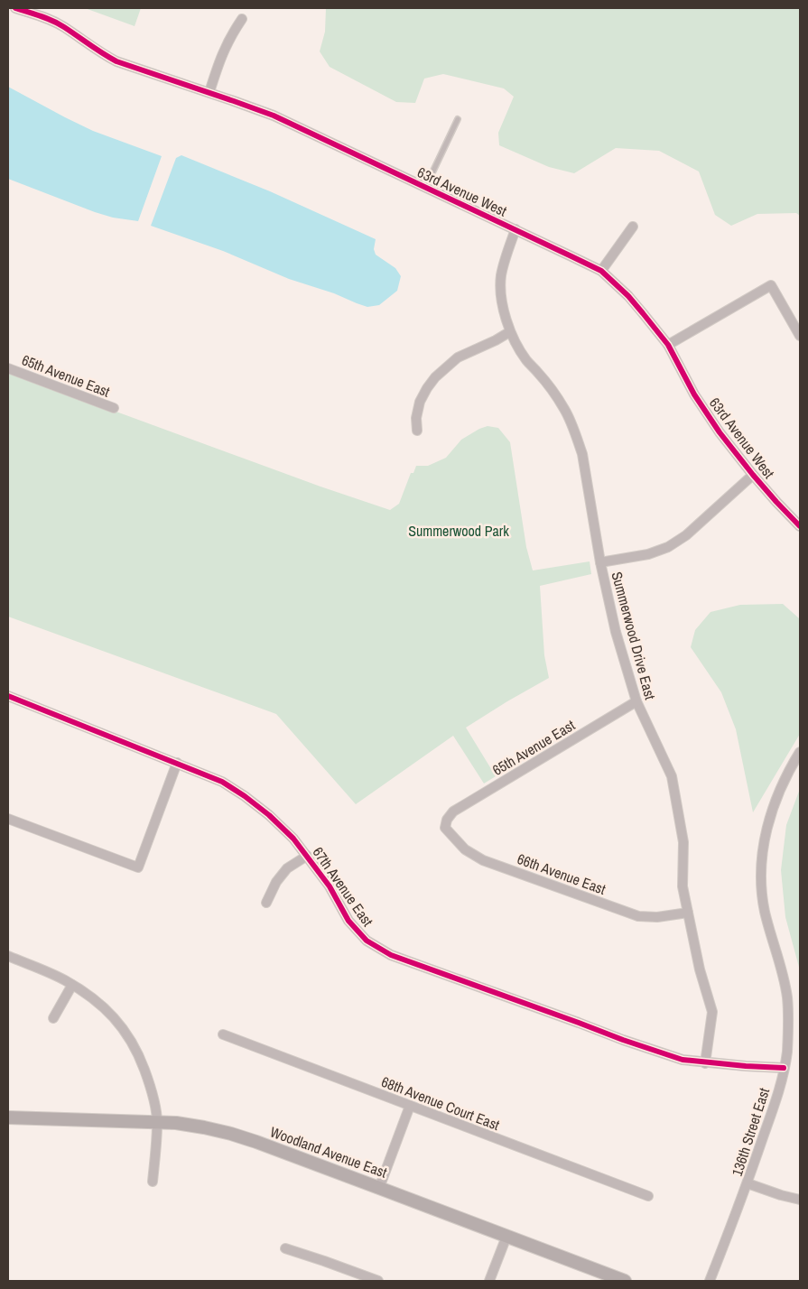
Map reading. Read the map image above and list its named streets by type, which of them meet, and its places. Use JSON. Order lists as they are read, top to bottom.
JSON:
{
  "streets": {
    "street": [
      "63rd Avenue West",
      "65th Avenue East",
      "Summerwood Drive East",
      "66th Avenue East",
      "67th Avenue East",
      "68th Avenue Court East",
      "136th Street East",
      "Woodland Avenue East"
    ]
  },
  "crossings": [
    ["63rd Avenue West", "Summerwood Drive East"],
    ["65th Avenue East", "Summerwood Drive East"],
    ["65th Avenue East", "66th Avenue East"],
    ["Summerwood Drive East", "66th Avenue East"],
    ["Summerwood Drive East", "67th Avenue East"],
    ["67th Avenue East", "136th Street East"]
  ],
  "parks": ["Summerwood Park"]
}
